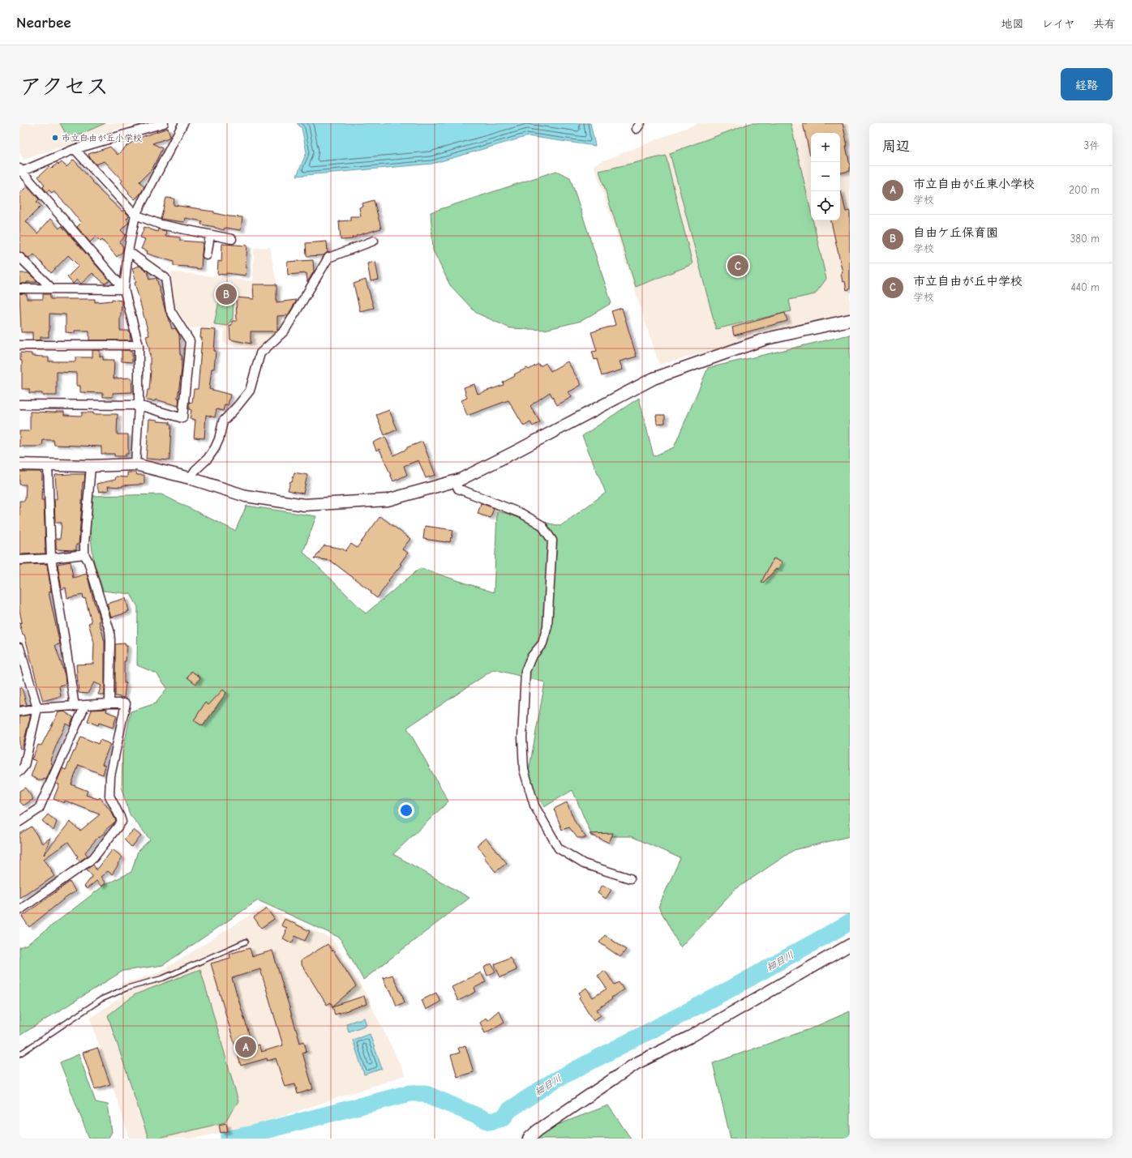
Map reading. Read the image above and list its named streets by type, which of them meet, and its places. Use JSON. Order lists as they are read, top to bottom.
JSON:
{
  "water": ["細目川"],
  "places": ["市立自由が丘小学校"],
  "page": {
    "header": "Nearbee",
    "nav": ["地図", "レイヤ", "共有"],
    "title": "アクセス",
    "buttons": "経路",
    "heading": ["周辺", "3件"],
    "map_buttons": ["+", "−"],
    "list": [
      {
        "mark": "A",
        "name": "市立自由が丘東小学校",
        "note": "学校",
        "value": "200 m"
      },
      {
        "mark": "B",
        "name": "自由ケ丘保育園",
        "note": "学校",
        "value": "380 m"
      },
      {
        "mark": "C",
        "name": "市立自由が丘中学校",
        "note": "学校",
        "value": "440 m"
      }
    ],
    "pins": ["C", "B", "A"]
  }
}
